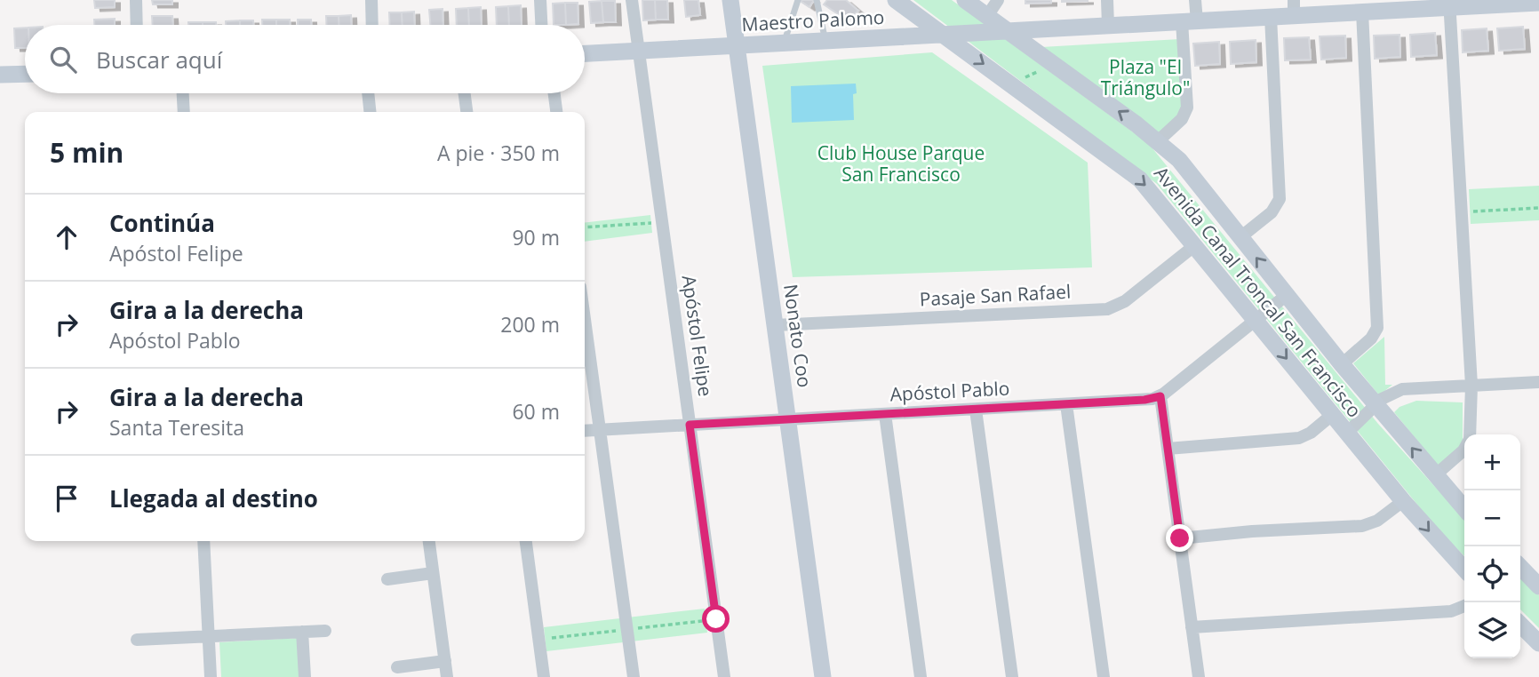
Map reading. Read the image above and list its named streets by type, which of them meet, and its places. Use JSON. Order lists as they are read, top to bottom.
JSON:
{
  "streets": {
    "street": [
      "Maestro Palomo",
      "Avenida Canal Troncal San Francisco",
      "Pasaje San Rafael",
      "Apóstol Felipe",
      "Nonato Coo",
      "Apóstol Pablo"
    ]
  },
  "crossings": [
    ["Maestro Palomo", "Avenida Canal Troncal San Francisco"],
    ["Maestro Palomo", "Apóstol Felipe"],
    ["Maestro Palomo", "Nonato Coo"],
    ["Avenida Canal Troncal San Francisco", "Pasaje San Rafael"],
    ["Pasaje San Rafael", "Nonato Coo"],
    ["Apóstol Felipe", "Apóstol Pablo"],
    ["Nonato Coo", "Apóstol Pablo"]
  ],
  "parks": ["Plaza \"El Triángulo\"", "Club House Parque San Francisco"],
  "page": {
    "search": "Buscar aquí",
    "heading": ["5 min", "A pie · 350 m"],
    "list": [
      ["Continúa", "Apóstol Felipe", "90 m"],
      ["Gira a la derecha", "Apóstol Pablo", "200 m"],
      ["Gira a la derecha", "Santa Teresita", "60 m"],
      "Llegada al destino"
    ],
    "map_buttons": ["+", "−"]
  }
}
